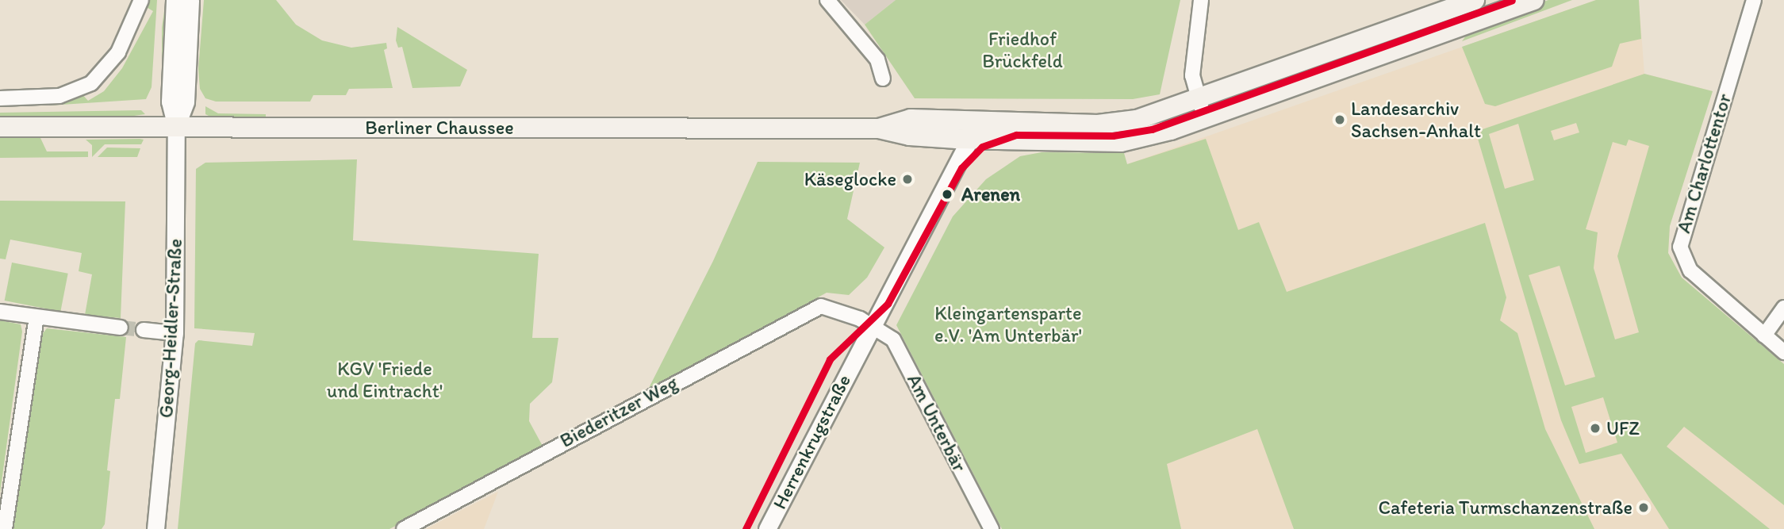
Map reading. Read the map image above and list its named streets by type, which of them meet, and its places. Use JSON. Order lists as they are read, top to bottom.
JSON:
{
  "streets": {
    "main road": ["Berliner Chaussee"],
    "street": [
      "Am Charlottentor",
      "Georg-Heidler-Straße",
      "Biederitzer Weg",
      "Am Unterbär",
      "Herrenkrugstraße"
    ]
  },
  "crossings": [
    ["Berliner Chaussee", "Georg-Heidler-Straße"],
    ["Berliner Chaussee", "Herrenkrugstraße"],
    ["Biederitzer Weg", "Am Unterbär"],
    ["Biederitzer Weg", "Herrenkrugstraße"],
    ["Am Unterbär", "Herrenkrugstraße"]
  ],
  "parks": ["Friedhof Brückfeld", "Kleingartensparte e.V. 'Am Unterbär'", "KGV 'Friede und Eintracht'"],
  "places": [
    "Landesarchiv Sachsen-Anhalt",
    "Käseglocke",
    "Arenen",
    "UFZ",
    "Cafeteria Turmschanzenstraße"
  ]
}
